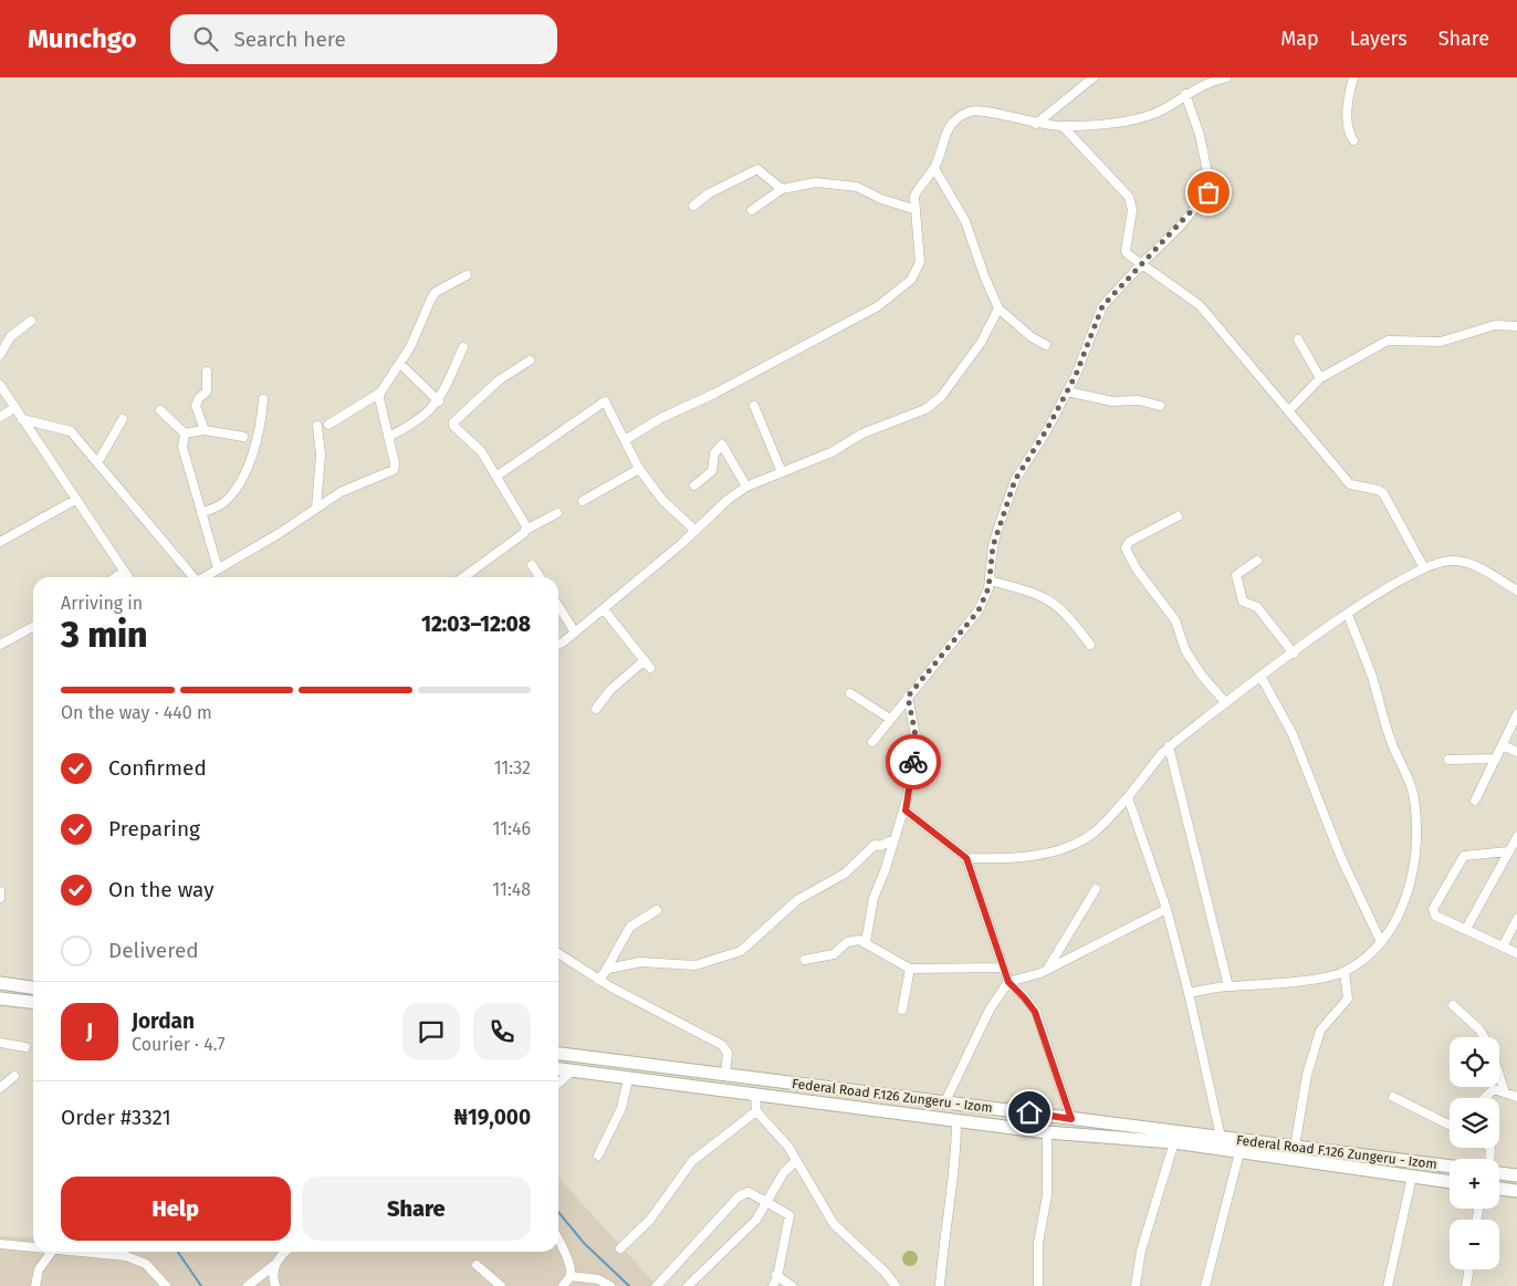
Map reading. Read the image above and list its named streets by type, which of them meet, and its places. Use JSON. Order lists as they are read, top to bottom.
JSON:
{
  "streets": {
    "main road": ["Federal Road F.126 Zungeru - Izom"]
  },
  "page": {
    "header": "Munchgo",
    "search": "Search here",
    "nav": ["Map", "Layers", "Share"],
    "heading": ["3 min", "Arriving in", "12:03–12:08"],
    "panel": [
      "Jordan",
      "Courier · 4.7",
      "Order #3321",
      "₦19,000"
    ],
    "bar": "On the way · 440 m",
    "list": [
      ["Confirmed", "11:32"],
      ["Preparing", "11:46"],
      ["On the way", "11:48"],
      "Delivered"
    ],
    "round": "J",
    "map_buttons": ["+", "−"],
    "buttons": ["Help", "Share"]
  }
}
